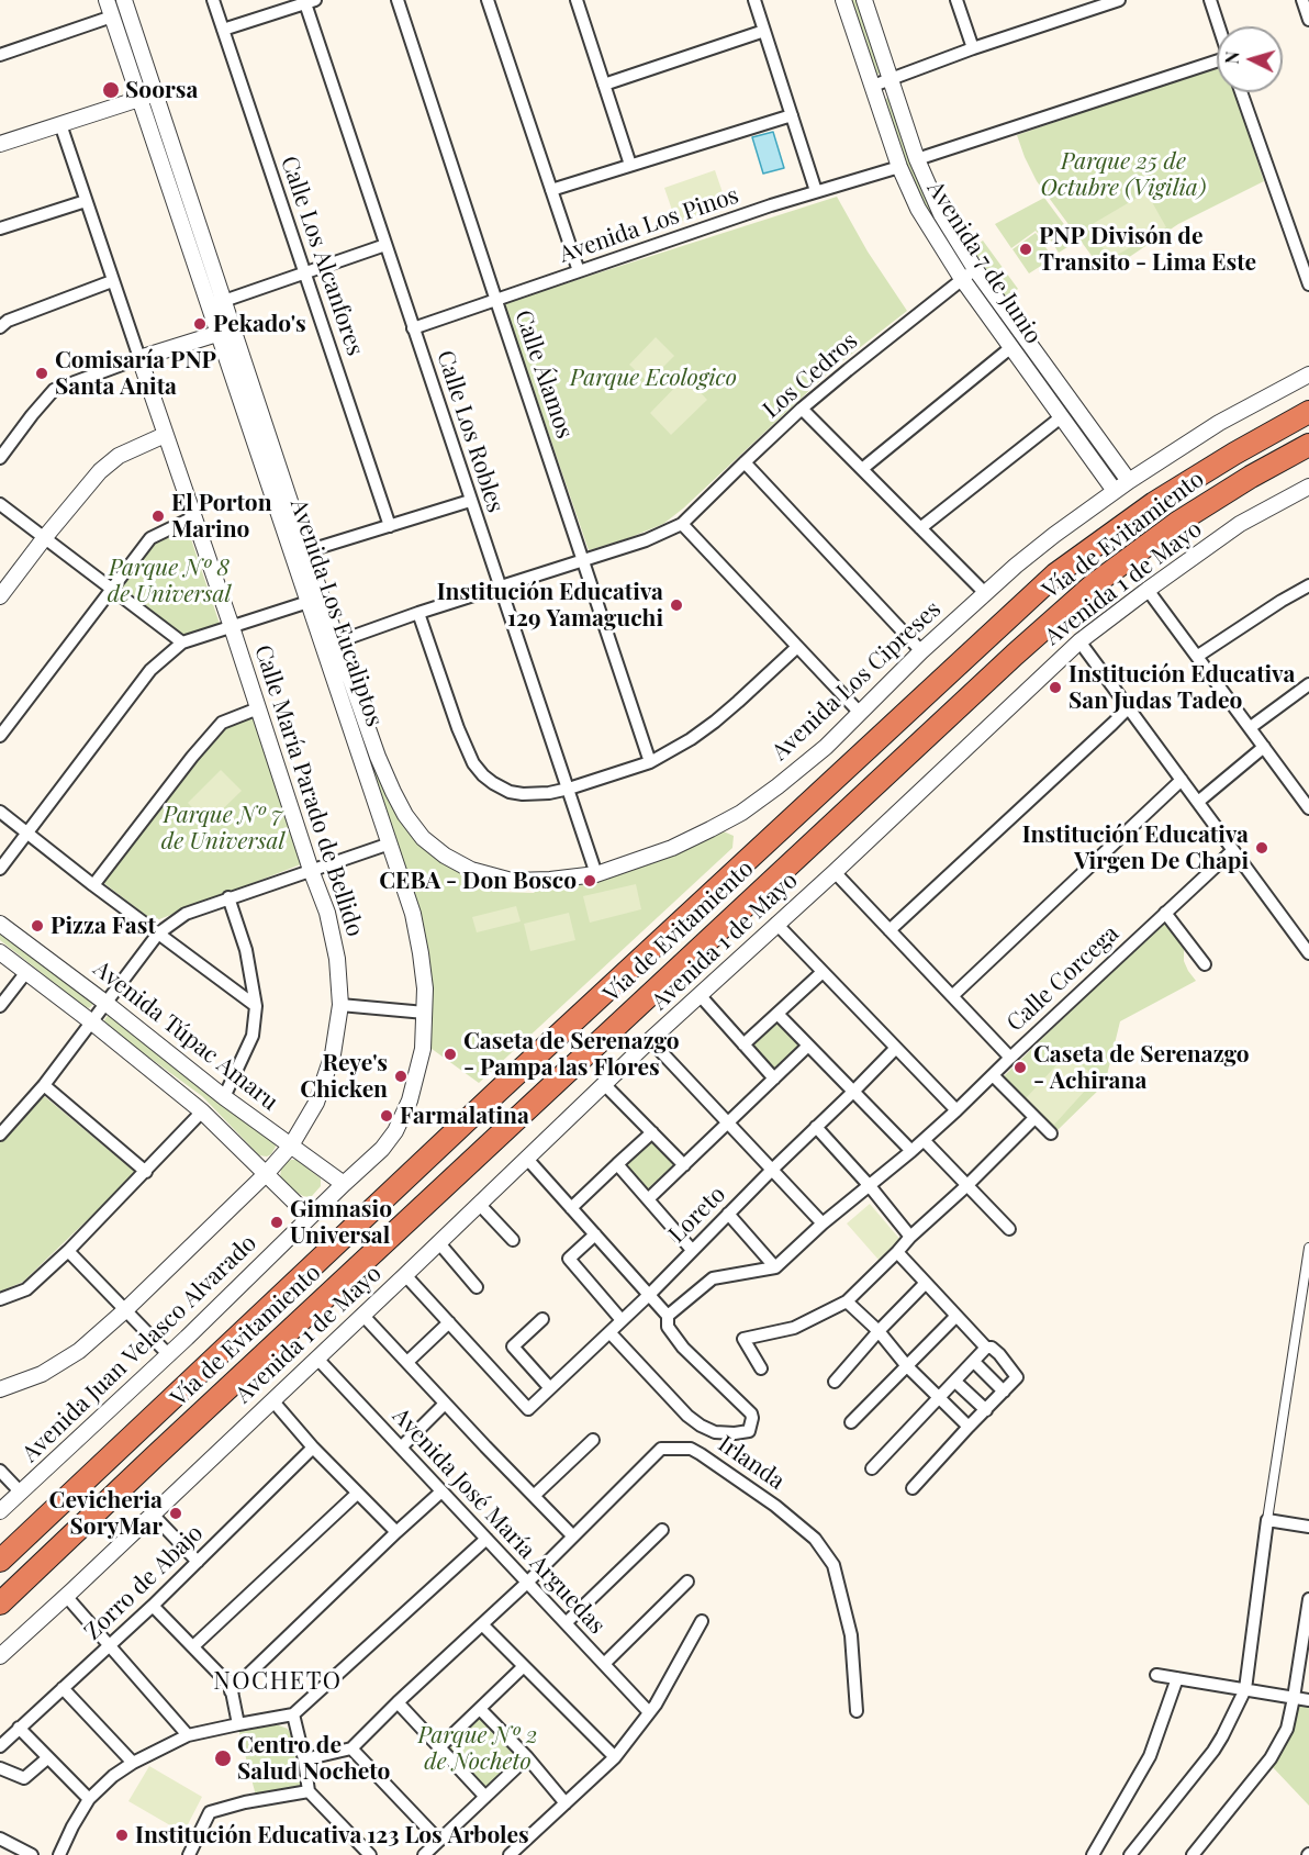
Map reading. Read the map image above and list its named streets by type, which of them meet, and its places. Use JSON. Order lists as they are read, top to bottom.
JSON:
{
  "streets": {
    "highway": ["Vía de Evitamiento"],
    "street": [
      "Avenida Los Pinos",
      "Calle Los Alcanfores",
      "Avenida 7 de Junio",
      "Calle Álamos",
      "Los Cedros",
      "Calle Los Robles",
      "Avenida 1 de Mayo",
      "Avenida Los Eucaliptos",
      "Avenida Los Cipreses",
      "Calle María Parado de Bellido",
      "Calle Corcega",
      "Avenida Túpac Amaru",
      "Loreto",
      "Avenida Juan Velasco Alvarado",
      "Irlanda",
      "Avenida José María Arguedas",
      "Zorro de Abajo"
    ]
  },
  "crossings": [
    ["Avenida Los Pinos", "Avenida 7 de Junio"],
    ["Avenida Los Pinos", "Calle Álamos"],
    ["Avenida Los Pinos", "Calle Los Robles"],
    ["Avenida 7 de Junio", "Los Cedros"],
    ["Avenida 7 de Junio", "Avenida Los Cipreses"],
    ["Calle Los Robles", "Avenida Los Cipreses"],
    ["Avenida 1 de Mayo", "Avenida José María Arguedas"],
    ["Avenida Los Eucaliptos", "Avenida Los Cipreses"],
    ["Avenida Los Eucaliptos", "Avenida Túpac Amaru"],
    ["Avenida Los Eucaliptos", "Avenida Juan Velasco Alvarado"],
    ["Calle María Parado de Bellido", "Avenida Túpac Amaru"],
    ["Avenida Túpac Amaru", "Avenida Juan Velasco Alvarado"],
    ["Irlanda", "Avenida José María Arguedas"]
  ],
  "districts": ["NOCHETO"],
  "parks": [
    "Parque 25 de Octubre (Vigilia)",
    "Parque Ecologico",
    "Parque Nº 8 de Universal",
    "Parque Nº 7 de Universal",
    "Parque Nº 2 de Nocheto"
  ],
  "places": [
    "Soorsa",
    "PNP Divisón de Transito - Lima Este",
    "Pekado's",
    "Comisaría PNP Santa Anita",
    "El Porton Marino",
    "Institución Educativa 129 Yamaguchi",
    "Institución Educativa San Judas Tadeo",
    "Institución Educativa Virgen De Chapi",
    "CEBA - Don Bosco",
    "Pizza Fast",
    "Caseta de Serenazgo - Pampa las Flores",
    "Caseta de Serenazgo - Achirana",
    "Reye's Chicken",
    "Farmalatina",
    "Gimnasio Universal",
    "Cevicheria SoryMar",
    "Centro de Salud Nocheto",
    "Institución Educativa 123 Los Arboles"
  ],
  "north": "left"
}
